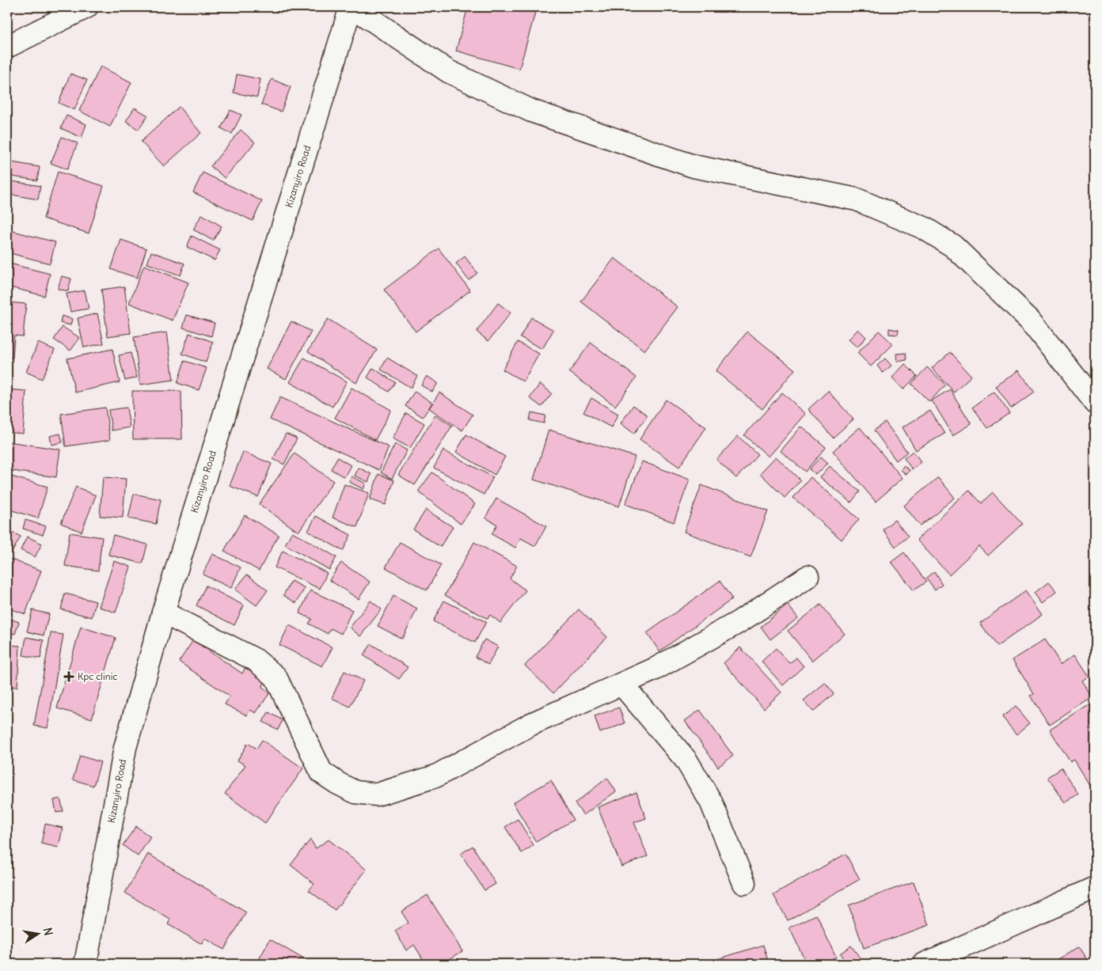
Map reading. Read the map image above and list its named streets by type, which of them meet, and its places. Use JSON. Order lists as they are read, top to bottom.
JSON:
{
  "streets": {
    "street": ["Kizanyiro Road"]
  },
  "places": {
    "health": ["Kpc clinic"]
  },
  "north": "right"
}
